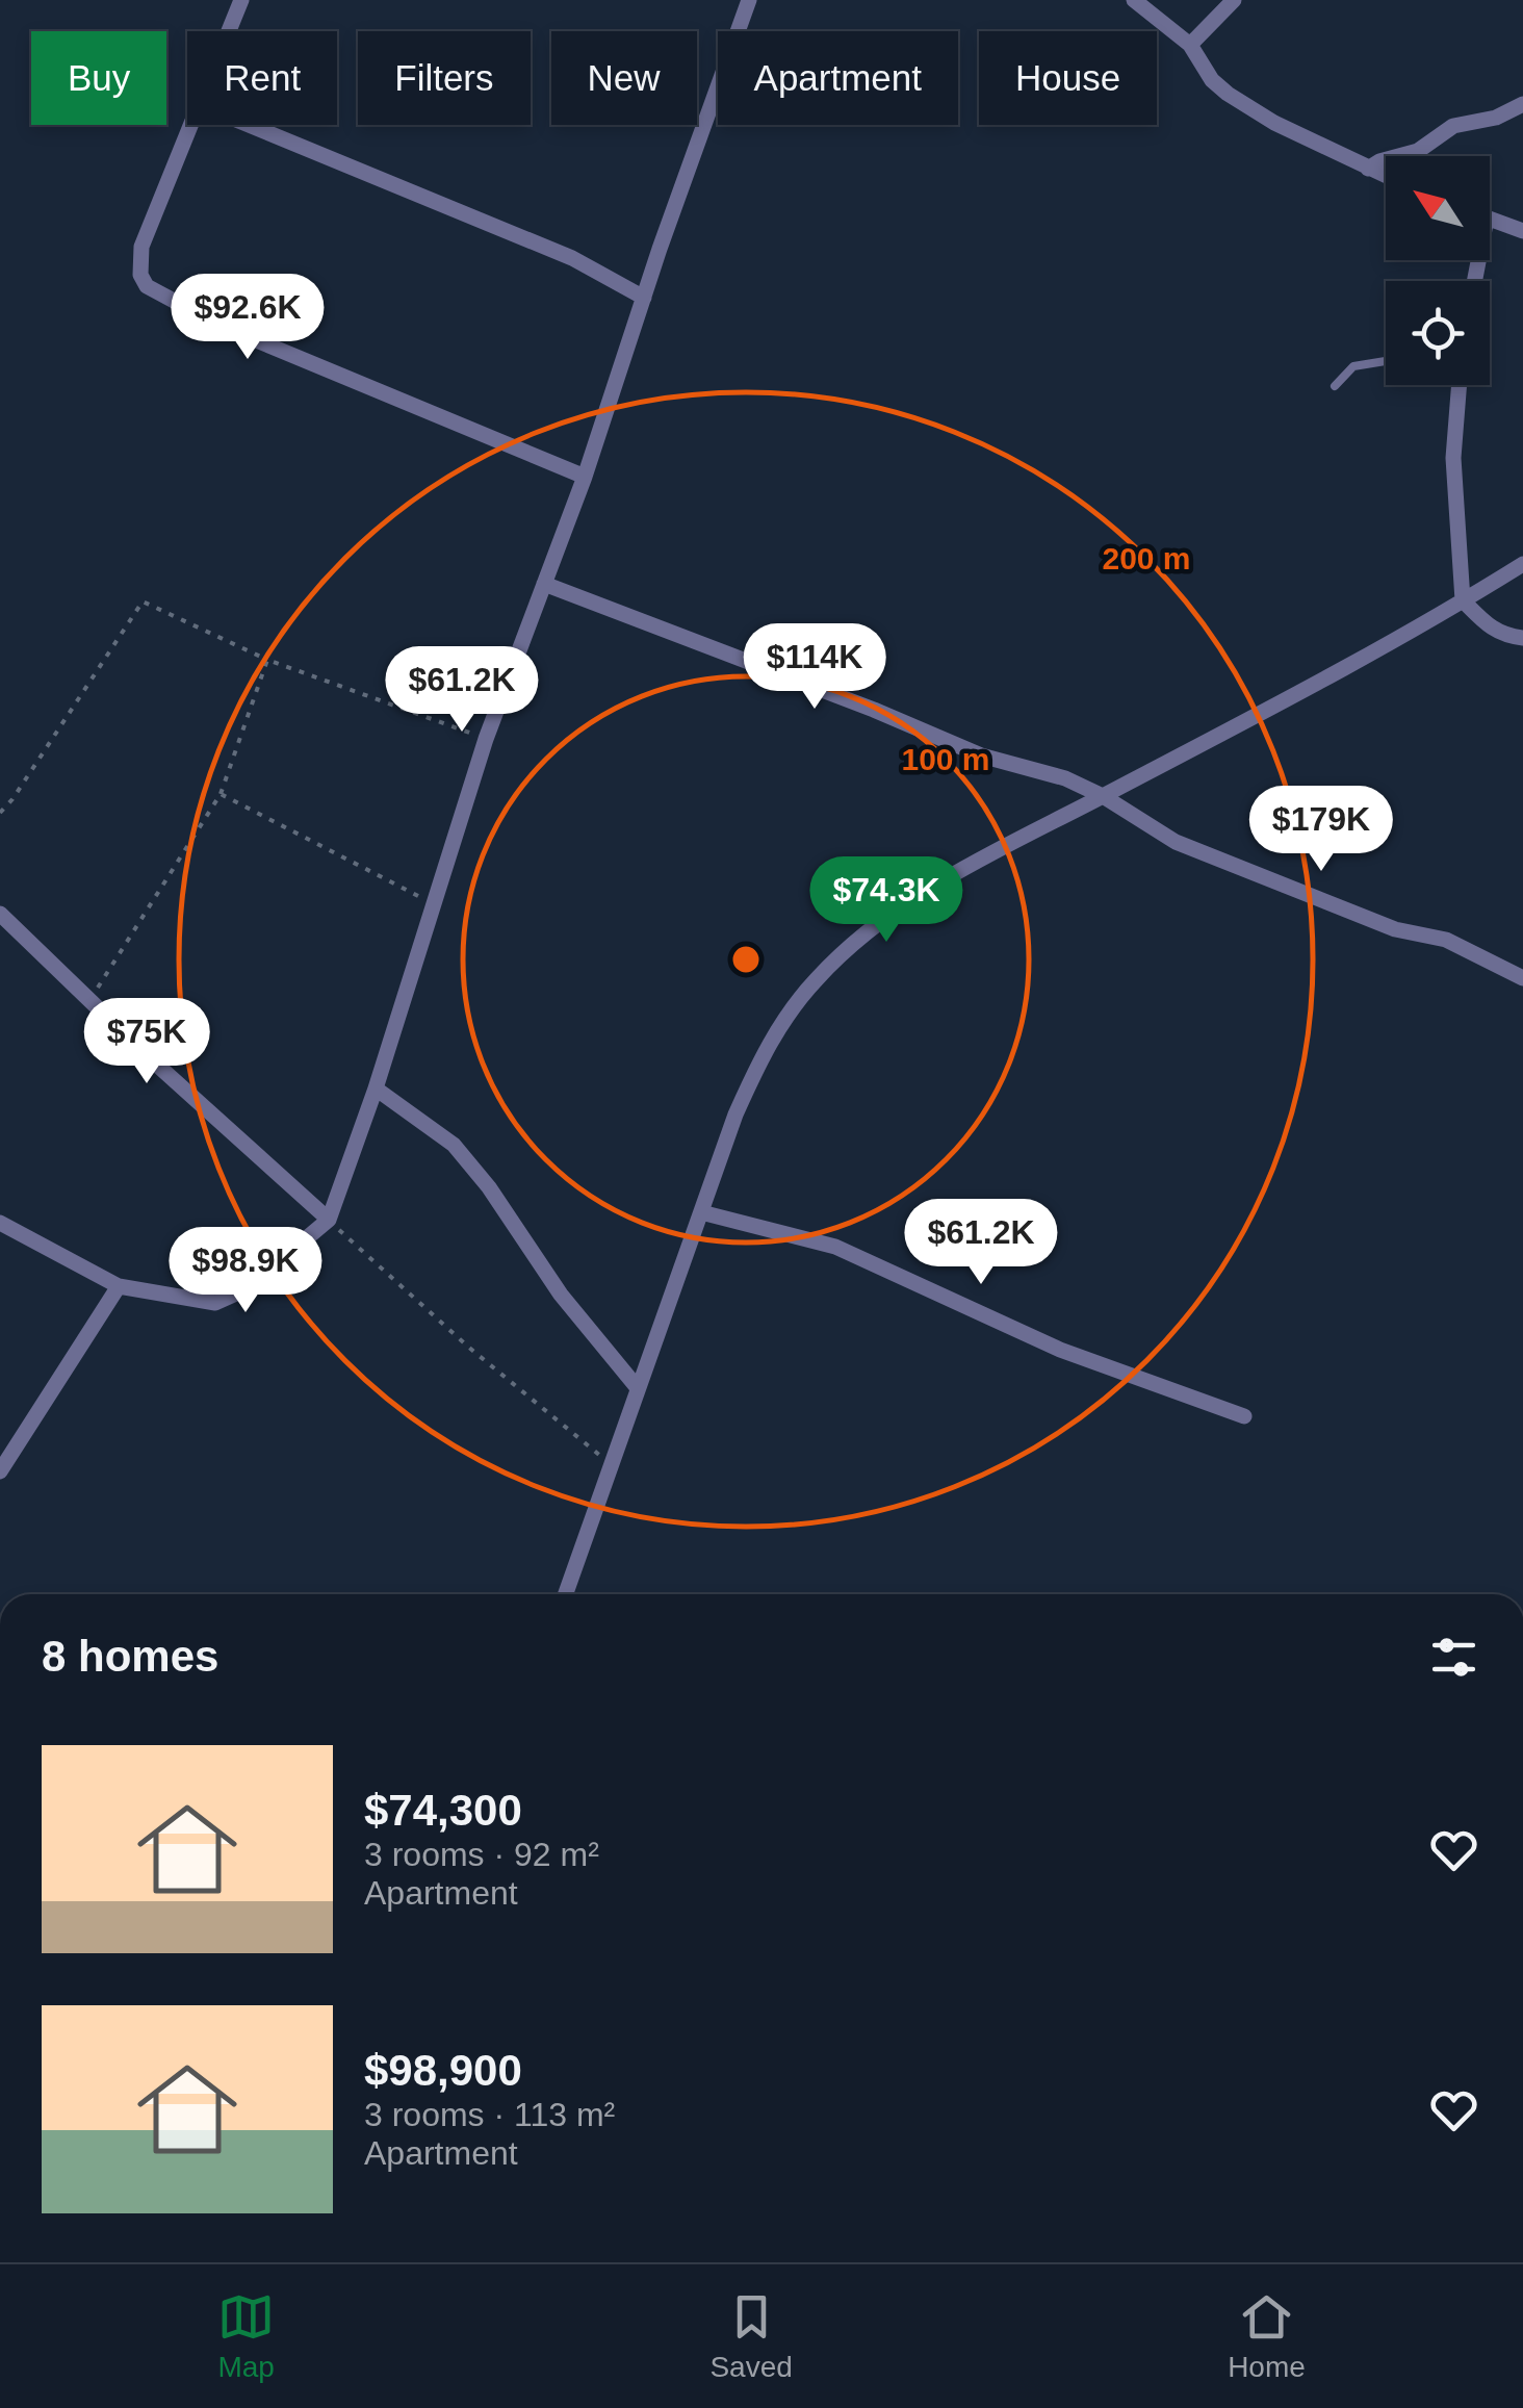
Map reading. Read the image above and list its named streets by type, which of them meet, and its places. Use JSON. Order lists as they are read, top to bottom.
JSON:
{
  "north": "top left",
  "page": {
    "chip": [
      "Buy",
      "Rent",
      "Filters",
      "New",
      "Apartment",
      "House"
    ],
    "price": [
      "$92.6K",
      "$114K",
      "$61.2K",
      "$179K",
      "$74.3K",
      "$75K",
      "$61.2K",
      "$98.9K"
    ],
    "heading": "8 homes",
    "list": [
      {
        "name": "$74,300",
        "note": "3 rooms · 92 m² · Apartment"
      },
      {
        "name": "$98,900",
        "note": "3 rooms · 113 m² · Apartment"
      }
    ],
    "tabs": ["Map", "Saved", "Home"]
  },
  "rings": ["200 m", "100 m"]
}
